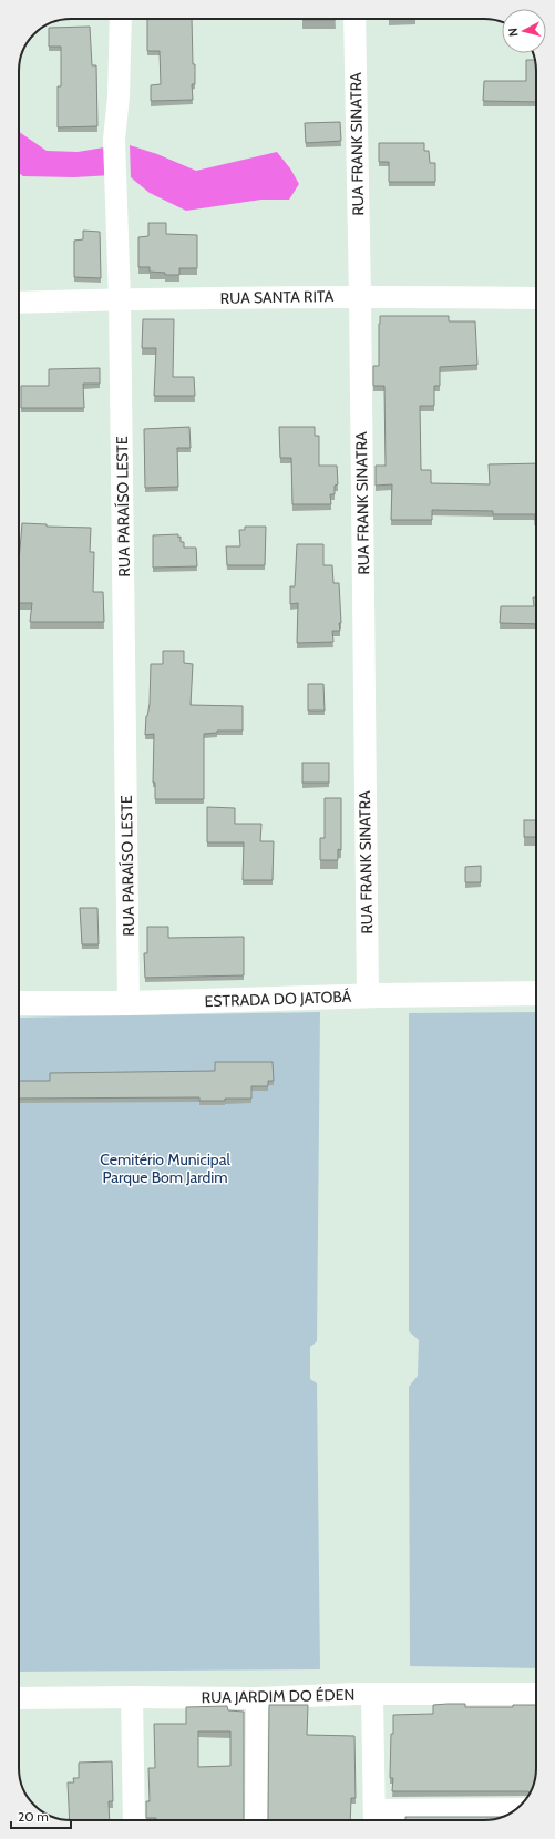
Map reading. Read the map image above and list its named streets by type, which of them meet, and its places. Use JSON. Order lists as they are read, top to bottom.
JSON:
{
  "streets": {
    "street": [
      "RUA FRANK SINATRA",
      "RUA SANTA RITA",
      "RUA PARAÍSO LESTE",
      "ESTRADA DO JATOBÁ",
      "RUA JARDIM DO ÉDEN"
    ]
  },
  "crossings": [
    ["RUA FRANK SINATRA", "RUA SANTA RITA"],
    ["RUA FRANK SINATRA", "ESTRADA DO JATOBÁ"],
    ["RUA SANTA RITA", "RUA PARAÍSO LESTE"],
    ["RUA PARAÍSO LESTE", "ESTRADA DO JATOBÁ"]
  ],
  "parks": ["Cemitério Municipal Parque Bom Jardim"],
  "scale_bar": "20 m",
  "north": "left"
}
